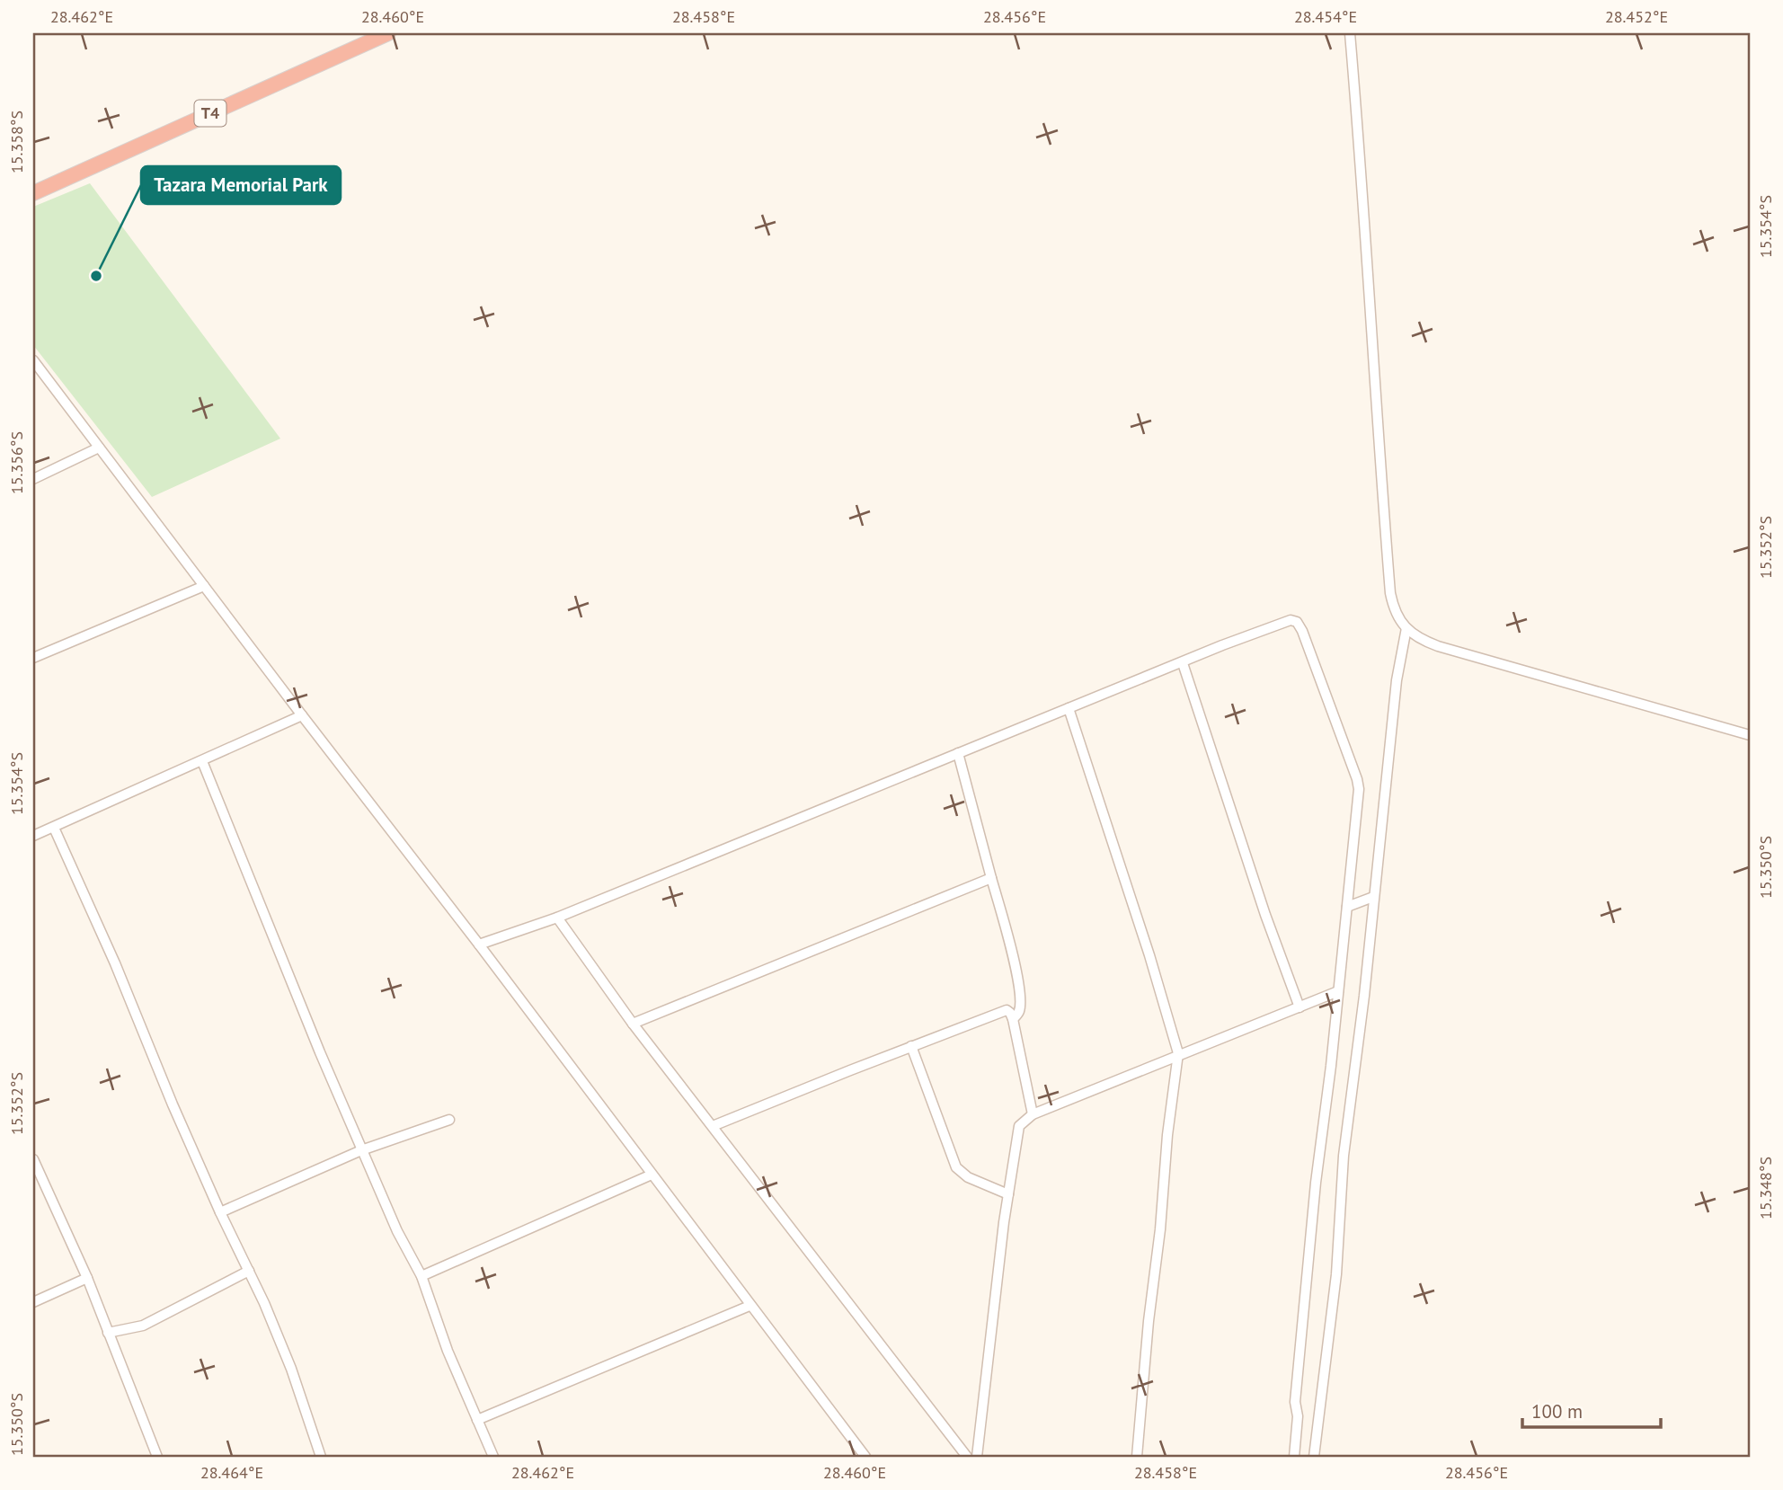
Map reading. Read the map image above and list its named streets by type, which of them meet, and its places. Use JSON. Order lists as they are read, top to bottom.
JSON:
{
  "streets": {
    "highway": ["T4"]
  },
  "places": ["Tazara Memorial Park"],
  "scale_bar": "100 m",
  "coordinates": [
    "28.462°E",
    "28.460°E",
    "28.458°E",
    "28.456°E",
    "28.454°E",
    "28.452°E",
    "15.358°S",
    "15.354°S",
    "15.356°S",
    "15.352°S",
    "15.350°S",
    "15.348°S",
    "28.464°E"
  ]
}
